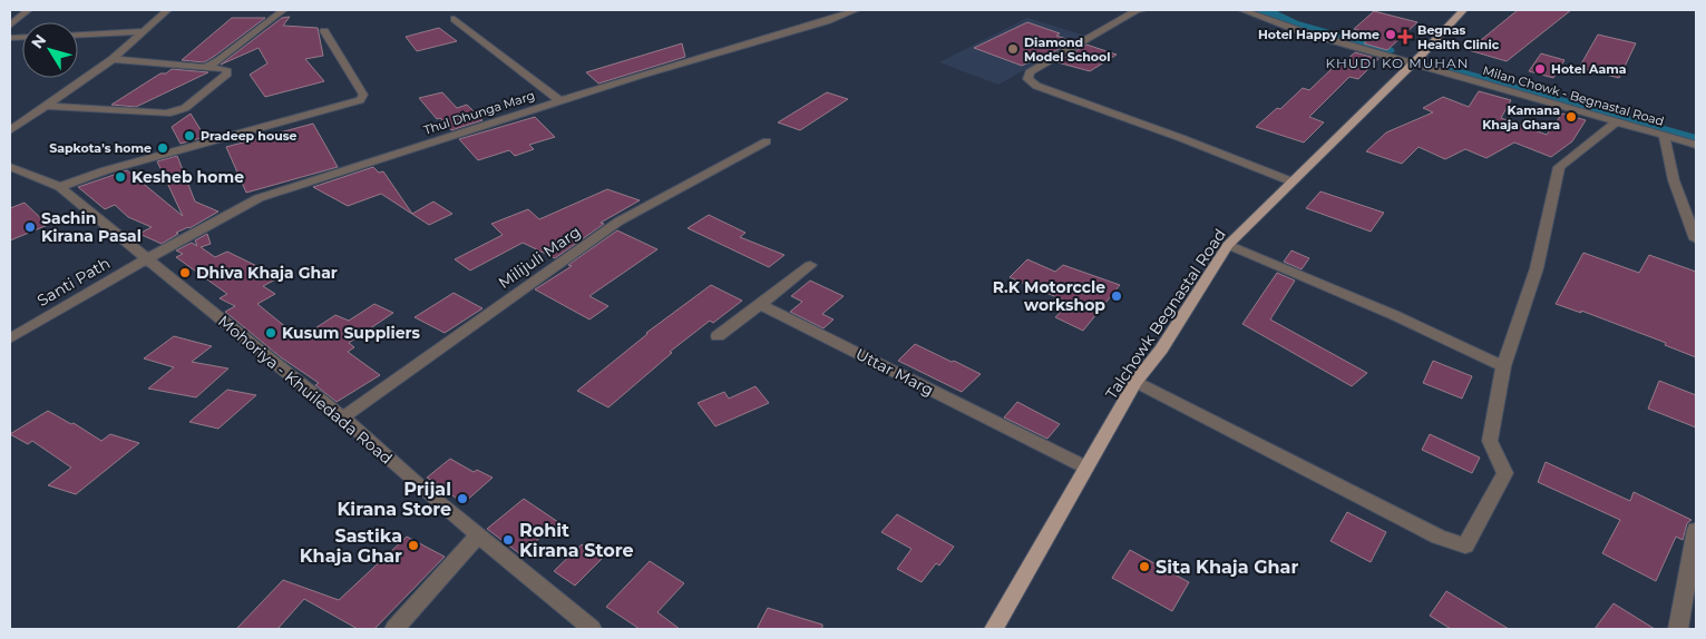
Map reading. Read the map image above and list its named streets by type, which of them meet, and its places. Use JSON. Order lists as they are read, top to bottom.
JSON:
{
  "streets": {
    "main road": ["Talchowk Begnastal Road"],
    "street": [
      "Milan Chowk - Begnastal Road",
      "Thul Dhunga Marg",
      "Milijuli Marg",
      "Santi Path",
      "Uttar Marg",
      "Mohoriya - Khuiledada Road"
    ]
  },
  "crossings": [
    ["Milan Chowk - Begnastal Road", "Talchowk Begnastal Road"],
    ["Thul Dhunga Marg", "Santi Path"],
    ["Thul Dhunga Marg", "Mohoriya - Khuiledada Road"],
    ["Milijuli Marg", "Mohoriya - Khuiledada Road"],
    ["Talchowk Begnastal Road", "Uttar Marg"]
  ],
  "districts": ["KHUDI KO MUHAN"],
  "places": {
    "other": [
      "Hotel Happy Home",
      "Diamond Model School",
      "Hotel Aama",
      "Kamana Khaja Ghara",
      "Pradeep house",
      "Sapkota's home",
      "Kesheb home",
      "Sachin Kirana Pasal",
      "Dhiva Khaja Ghar",
      "R.K Motorccle workshop",
      "Kusum Suppliers",
      "Prijal Kirana Store",
      "Rohit Kirana Store",
      "Sastika Khaja Ghar",
      "Sita Khaja Ghar"
    ],
    "health": ["Begnas Health Clinic"]
  },
  "north": "top left"
}
